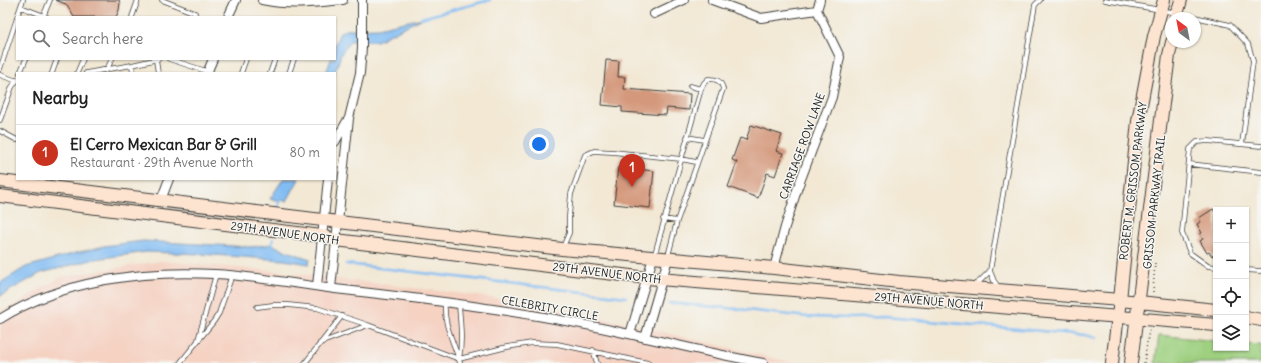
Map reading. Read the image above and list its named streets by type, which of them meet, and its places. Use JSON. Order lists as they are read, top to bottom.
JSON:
{
  "streets": {
    "main road": ["ROBERT M. GRISSOM PARKWAY", "29TH AVENUE NORTH"],
    "street": ["CARRIAGE ROW LANE", "CELEBRITY CIRCLE"],
    "path": ["GRISSOM PARKWAY TRAIL"]
  },
  "crossings": [
    ["CARRIAGE ROW LANE", "29TH AVENUE NORTH"],
    ["ROBERT M. GRISSOM PARKWAY", "29TH AVENUE NORTH"],
    ["GRISSOM PARKWAY TRAIL", "29TH AVENUE NORTH"]
  ],
  "north": "top left",
  "page": {
    "search": "Search here",
    "heading": "Nearby",
    "list": [
      {
        "mark": "1",
        "name": "El Cerro Mexican Bar & Grill",
        "note": "Restaurant · 29th Avenue North",
        "value": "80 m"
      }
    ],
    "pins": "1",
    "map_buttons": ["+", "−"]
  }
}
